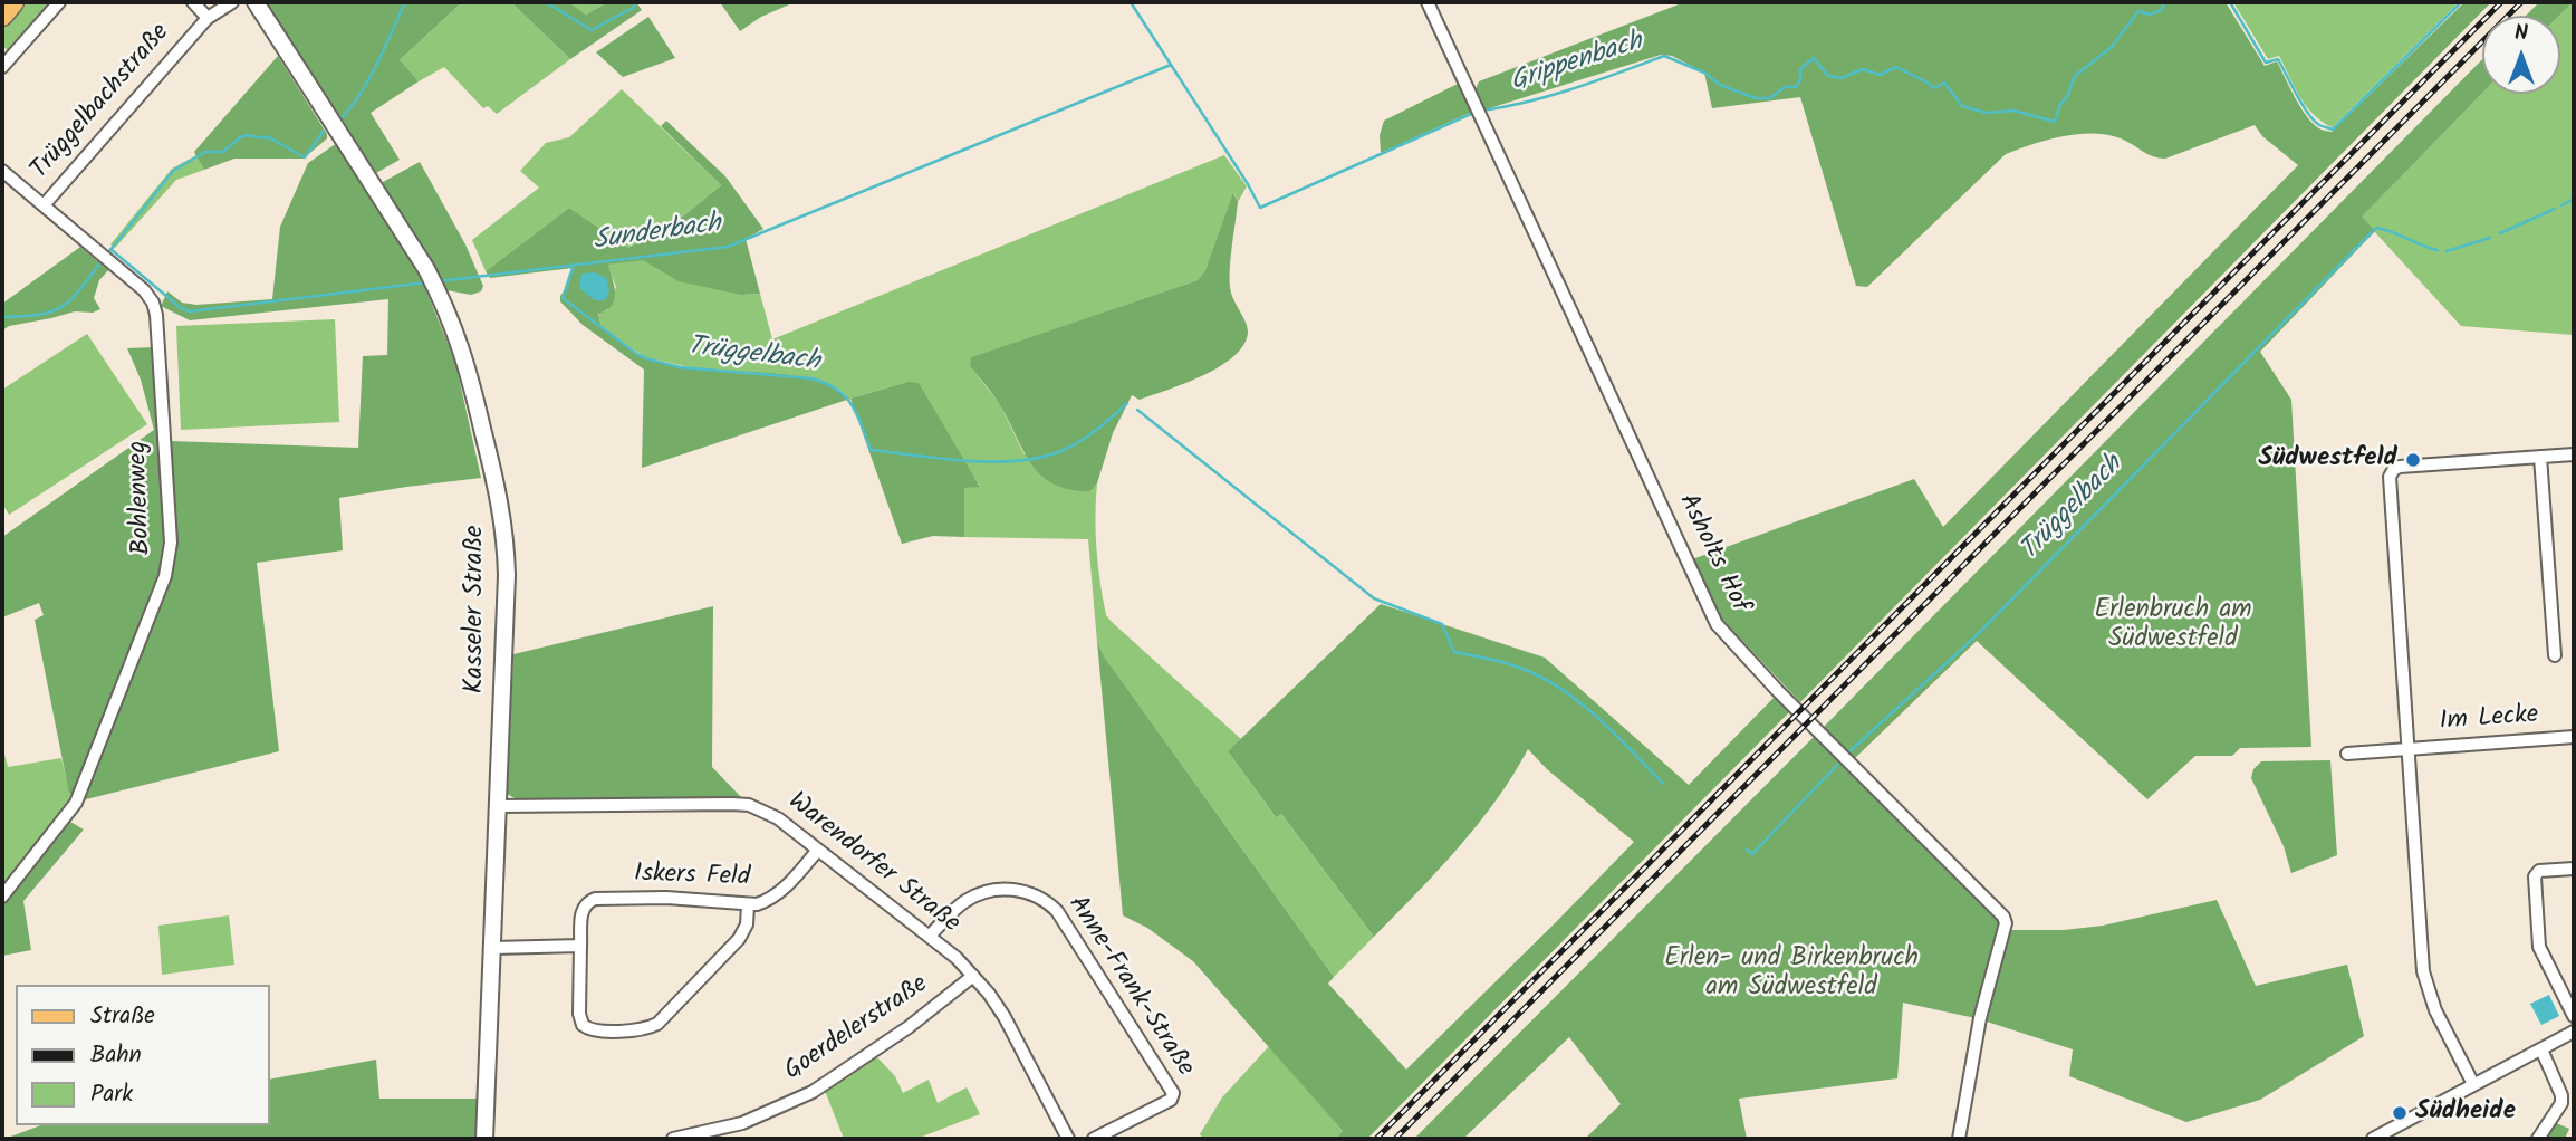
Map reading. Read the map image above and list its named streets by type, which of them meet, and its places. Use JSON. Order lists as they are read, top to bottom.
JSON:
{
  "streets": {
    "street": [
      "Trüggelbachstraße",
      "Bohlenweg",
      "Asholts Hof",
      "Kasseler Straße",
      "Im Lecke",
      "Warendorfer Straße",
      "Iskers Feld",
      "Anne-Frank-Straße",
      "Goerdelerstraße"
    ]
  },
  "crossings": [
    ["Trüggelbachstraße", "Bohlenweg"],
    ["Kasseler Straße", "Warendorfer Straße"],
    ["Warendorfer Straße", "Iskers Feld"],
    ["Warendorfer Straße", "Anne-Frank-Straße"],
    ["Warendorfer Straße", "Goerdelerstraße"]
  ],
  "water": ["Grippenbach", "Sunderbach", "Trüggelbach"],
  "parks": ["Erlenbruch am Südwestfeld", "Erlen- und Birkenbruch am Südwestfeld"],
  "places": ["Südwestfeld", "Südheide"],
  "legend": ["Straße", "Bahn", "Park"],
  "north": "top"
}
